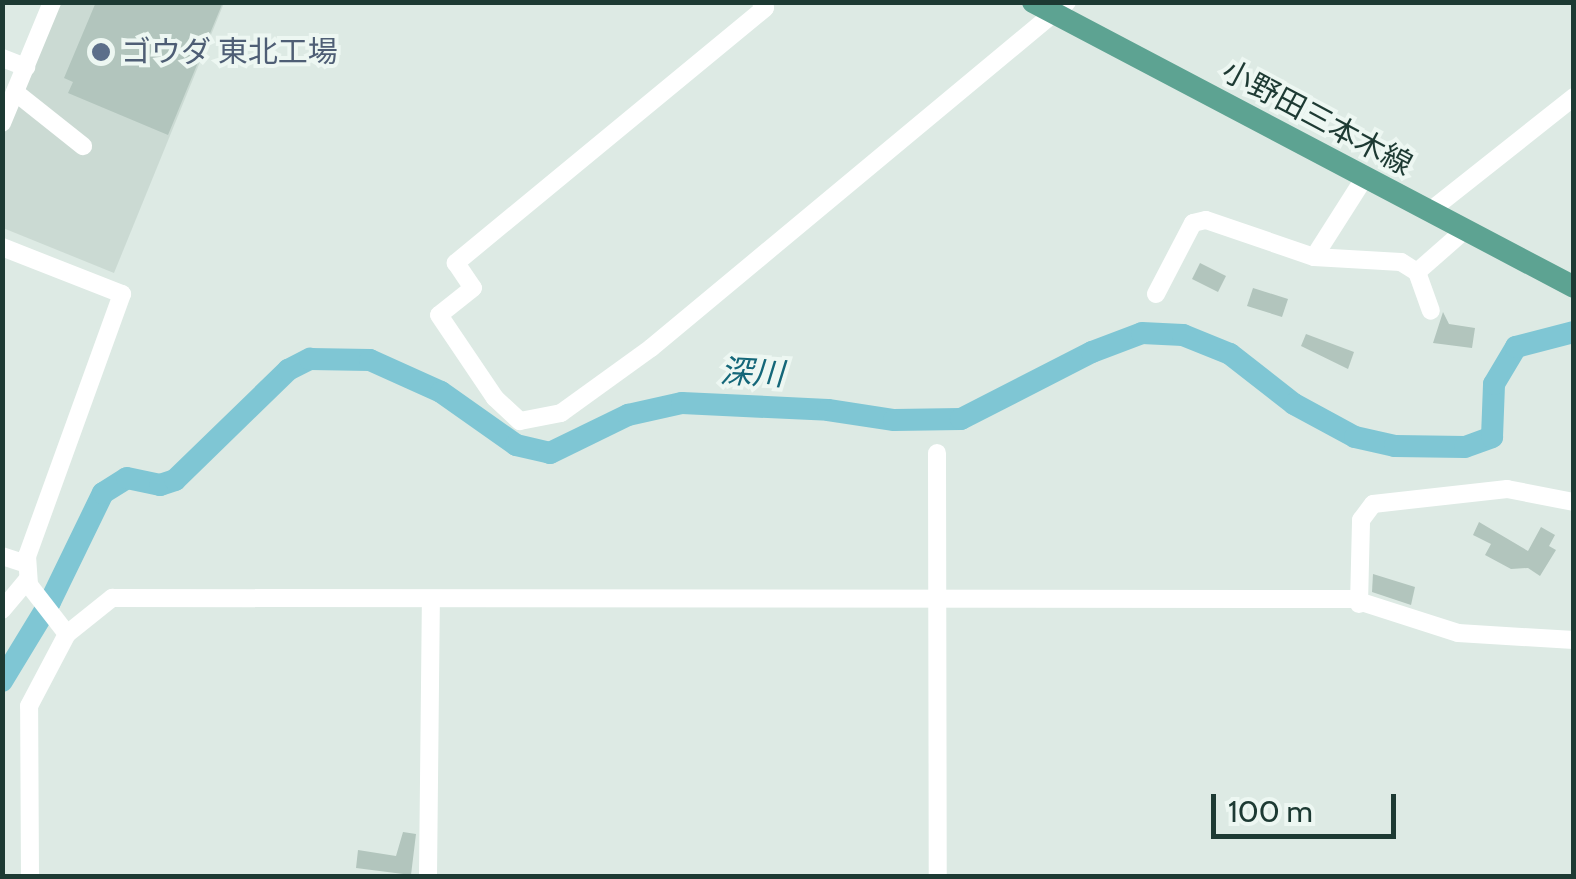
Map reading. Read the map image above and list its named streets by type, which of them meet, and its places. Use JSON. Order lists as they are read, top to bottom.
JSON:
{
  "streets": {
    "main road": ["小野田三本木線"]
  },
  "water": ["深川"],
  "places": ["ゴウダ 東北工場"],
  "scale_bar": "100 m"
}
